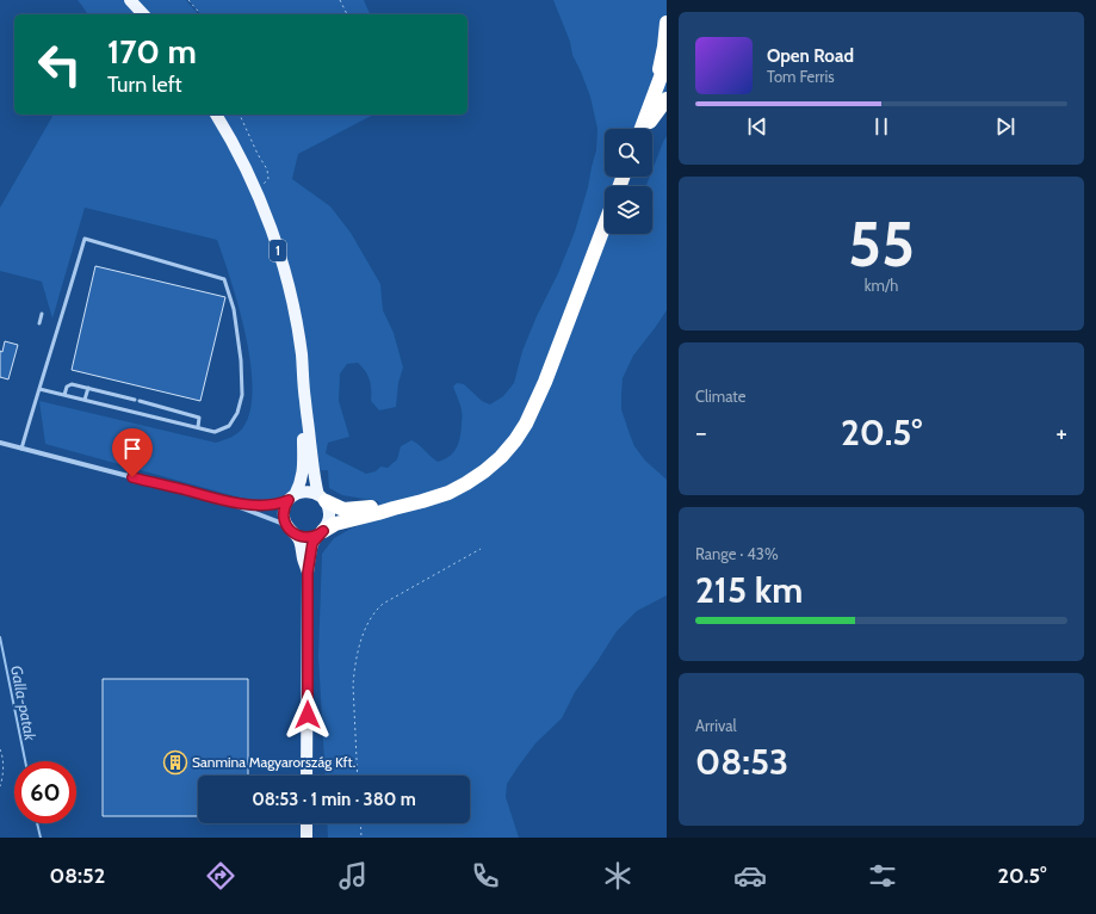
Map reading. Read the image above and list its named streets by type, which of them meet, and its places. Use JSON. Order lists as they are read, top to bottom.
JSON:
{
  "streets": {
    "main road": ["1"]
  },
  "water": ["Galla-patak"],
  "places": {
    "building": ["Sanmina Magyarország Kft."]
  },
  "page": {
    "turn": ["170 m", "Turn left"],
    "song": ["Open Road", "Tom Ferris"],
    "tile": [
      ["55", "km/h"],
      "Climate",
      ["Range · 43%", "215 km"],
      ["Arrival", "08:53"]
    ],
    "heat": ["−", "20.5°", "+"],
    "limit": "60",
    "trip": "08:53 · 1 min · 380 m",
    "tabs": ["08:52", "20.5°"]
  }
}
